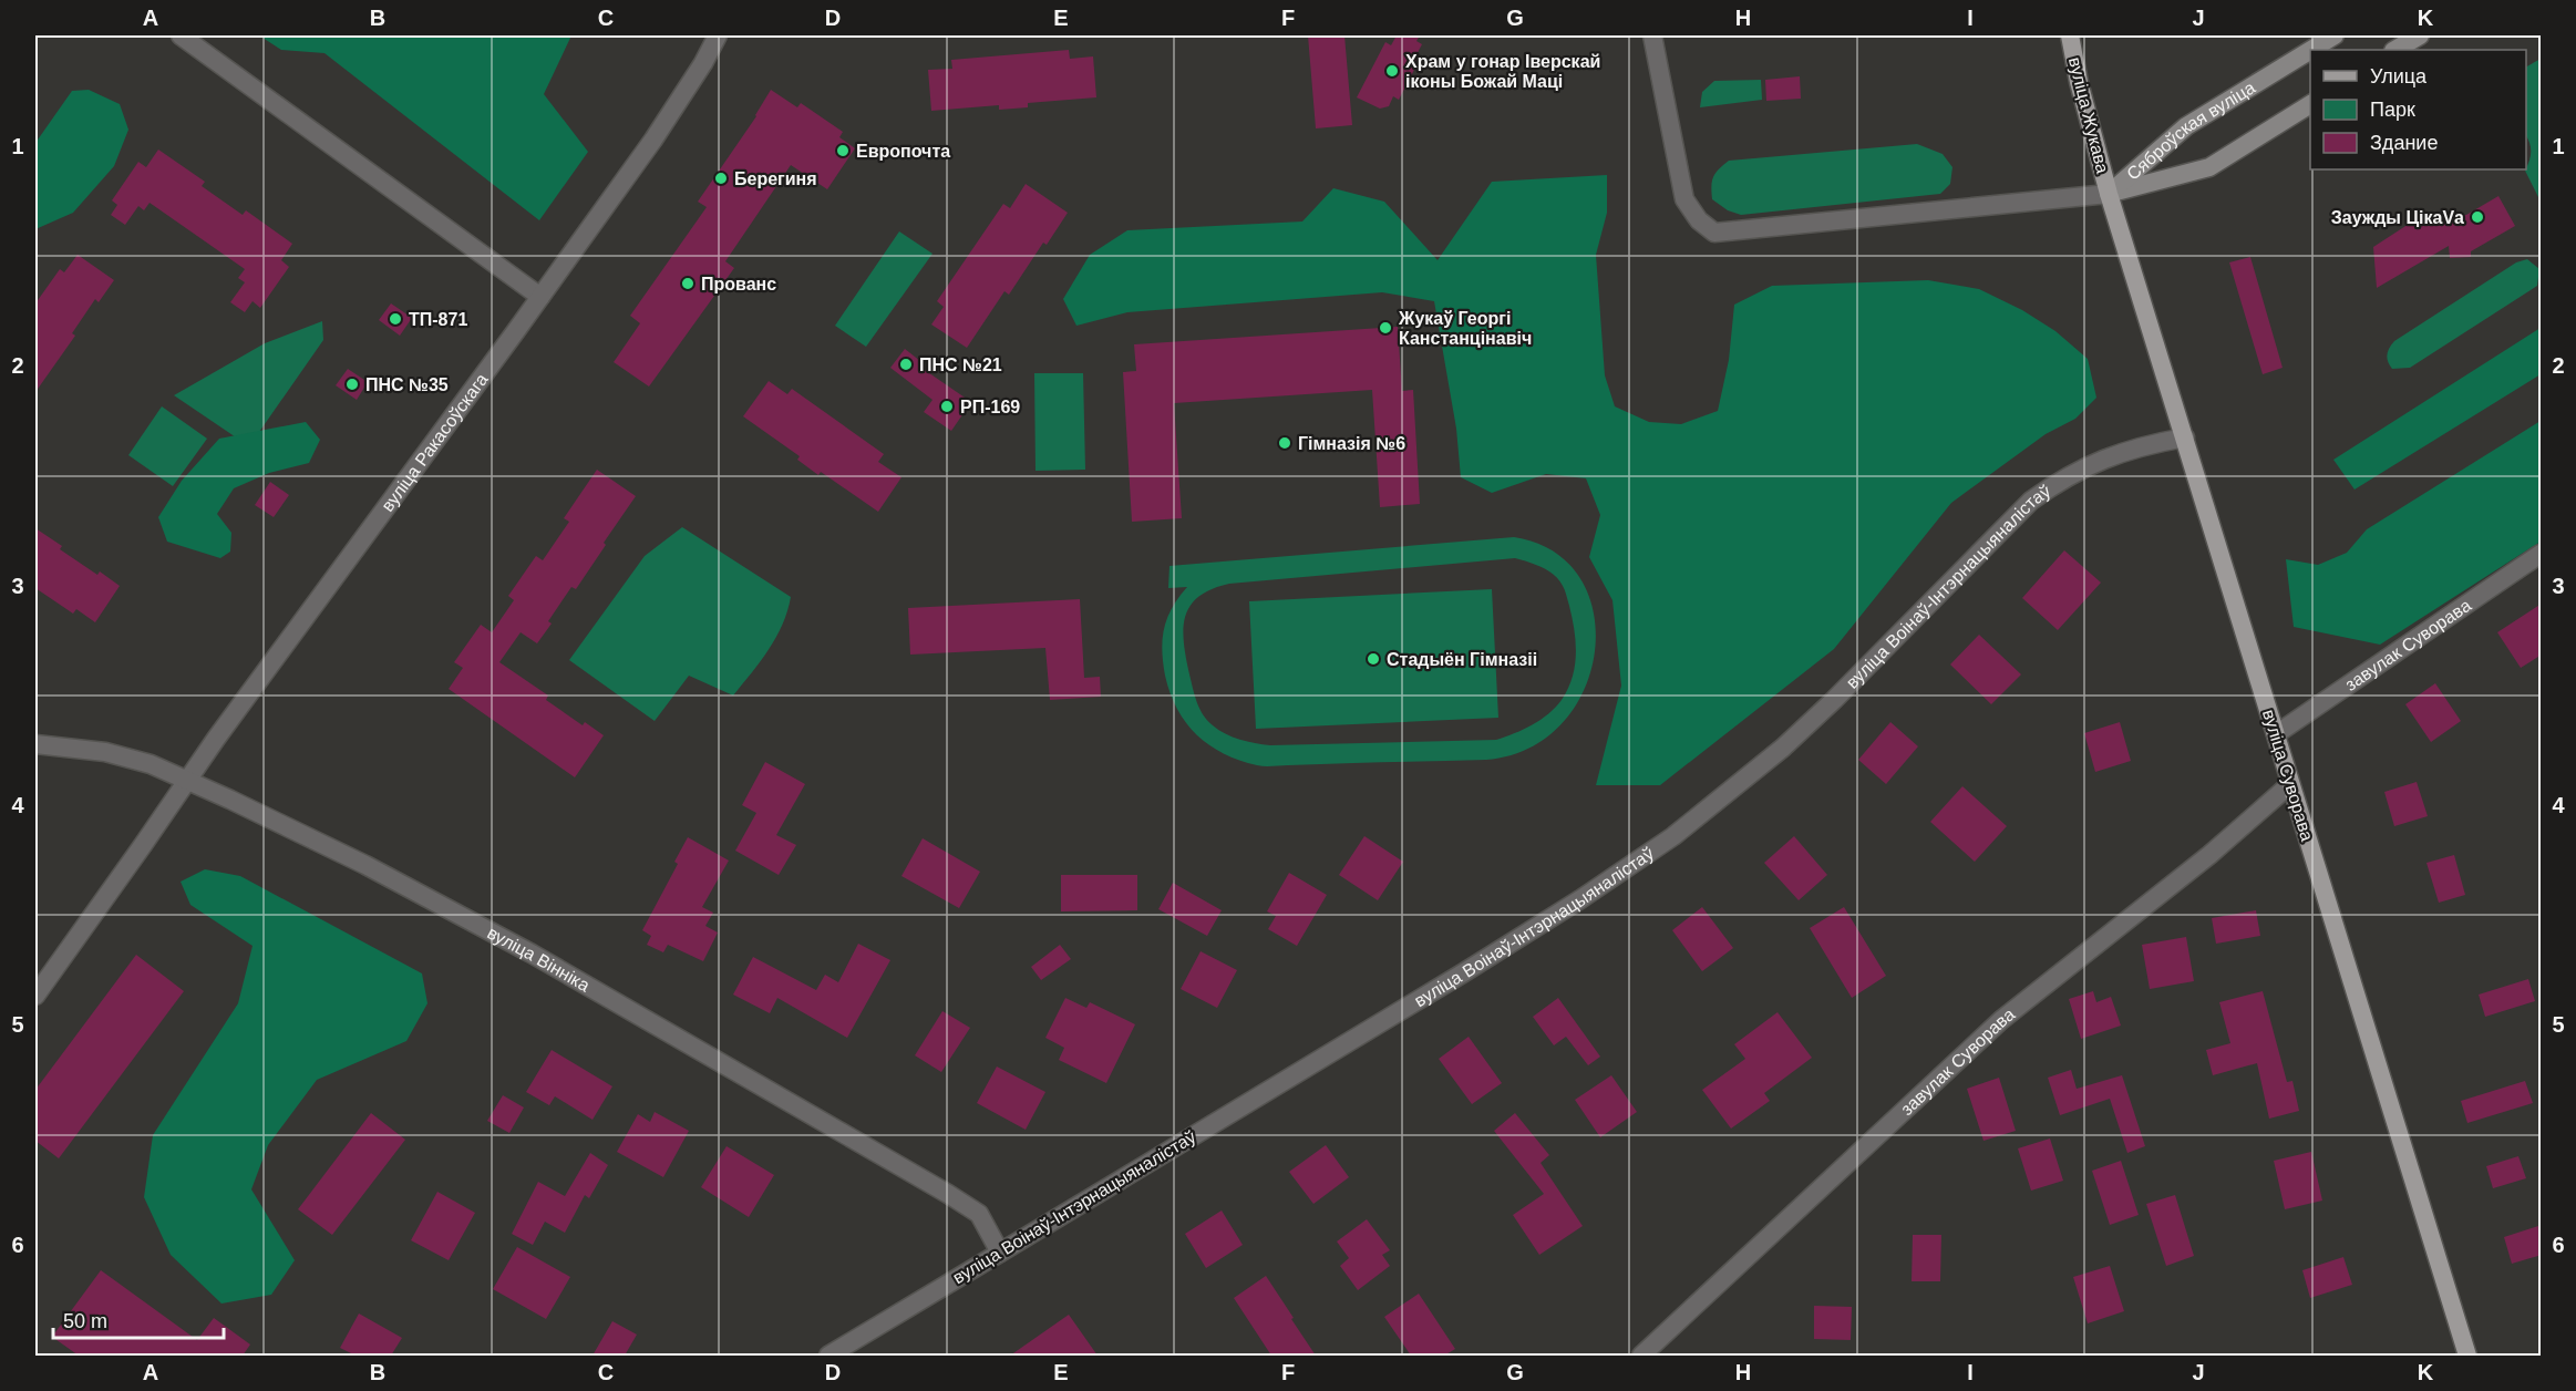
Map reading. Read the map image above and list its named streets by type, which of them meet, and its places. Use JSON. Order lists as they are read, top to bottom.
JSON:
{
  "streets": {
    "main road": ["вуліца Жукава", "Сяброўская вуліца", "вуліца Суворава"],
    "street": [
      "вуліца Ракасоўскага",
      "вуліца Воінаў-Інтэрнацыяналістаў",
      "завулак Суворава",
      "вуліца Вінніка"
    ]
  },
  "crossings": [
    ["вуліца Жукава", "Сяброўская вуліца"],
    ["вуліца Жукава", "вуліца Суворава"],
    ["Сяброўская вуліца", "вуліца Суворава"],
    ["вуліца Ракасоўскага", "вуліца Вінніка"],
    ["вуліца Воінаў-Інтэрнацыяналістаў", "вуліца Суворава"],
    ["вуліца Воінаў-Інтэрнацыяналістаў", "вуліца Вінніка"],
    ["завулак Суворава", "вуліца Суворава"]
  ],
  "places": [
    "Храм у гонар Іверскай іконы Божай Маці",
    "Европочта",
    "Берегиня",
    "Заужды ЦікаVа",
    "Прованс",
    "ТП-871",
    "Жукаў Георгі Канстанцінавіч",
    "ПНС №21",
    "ПНС №35",
    "РП-169",
    "Гімназія №6",
    "Стадыён Гімназіі"
  ],
  "legend": ["Улица", "Парк", "Здание"],
  "scale_bar": "50 m",
  "grid": {
    "columns": [
      "A",
      "B",
      "C",
      "D",
      "E",
      "F",
      "G",
      "H",
      "I",
      "J",
      "K"
    ],
    "rows": [
      "1",
      "2",
      "3",
      "4",
      "5",
      "6"
    ]
  }
}
